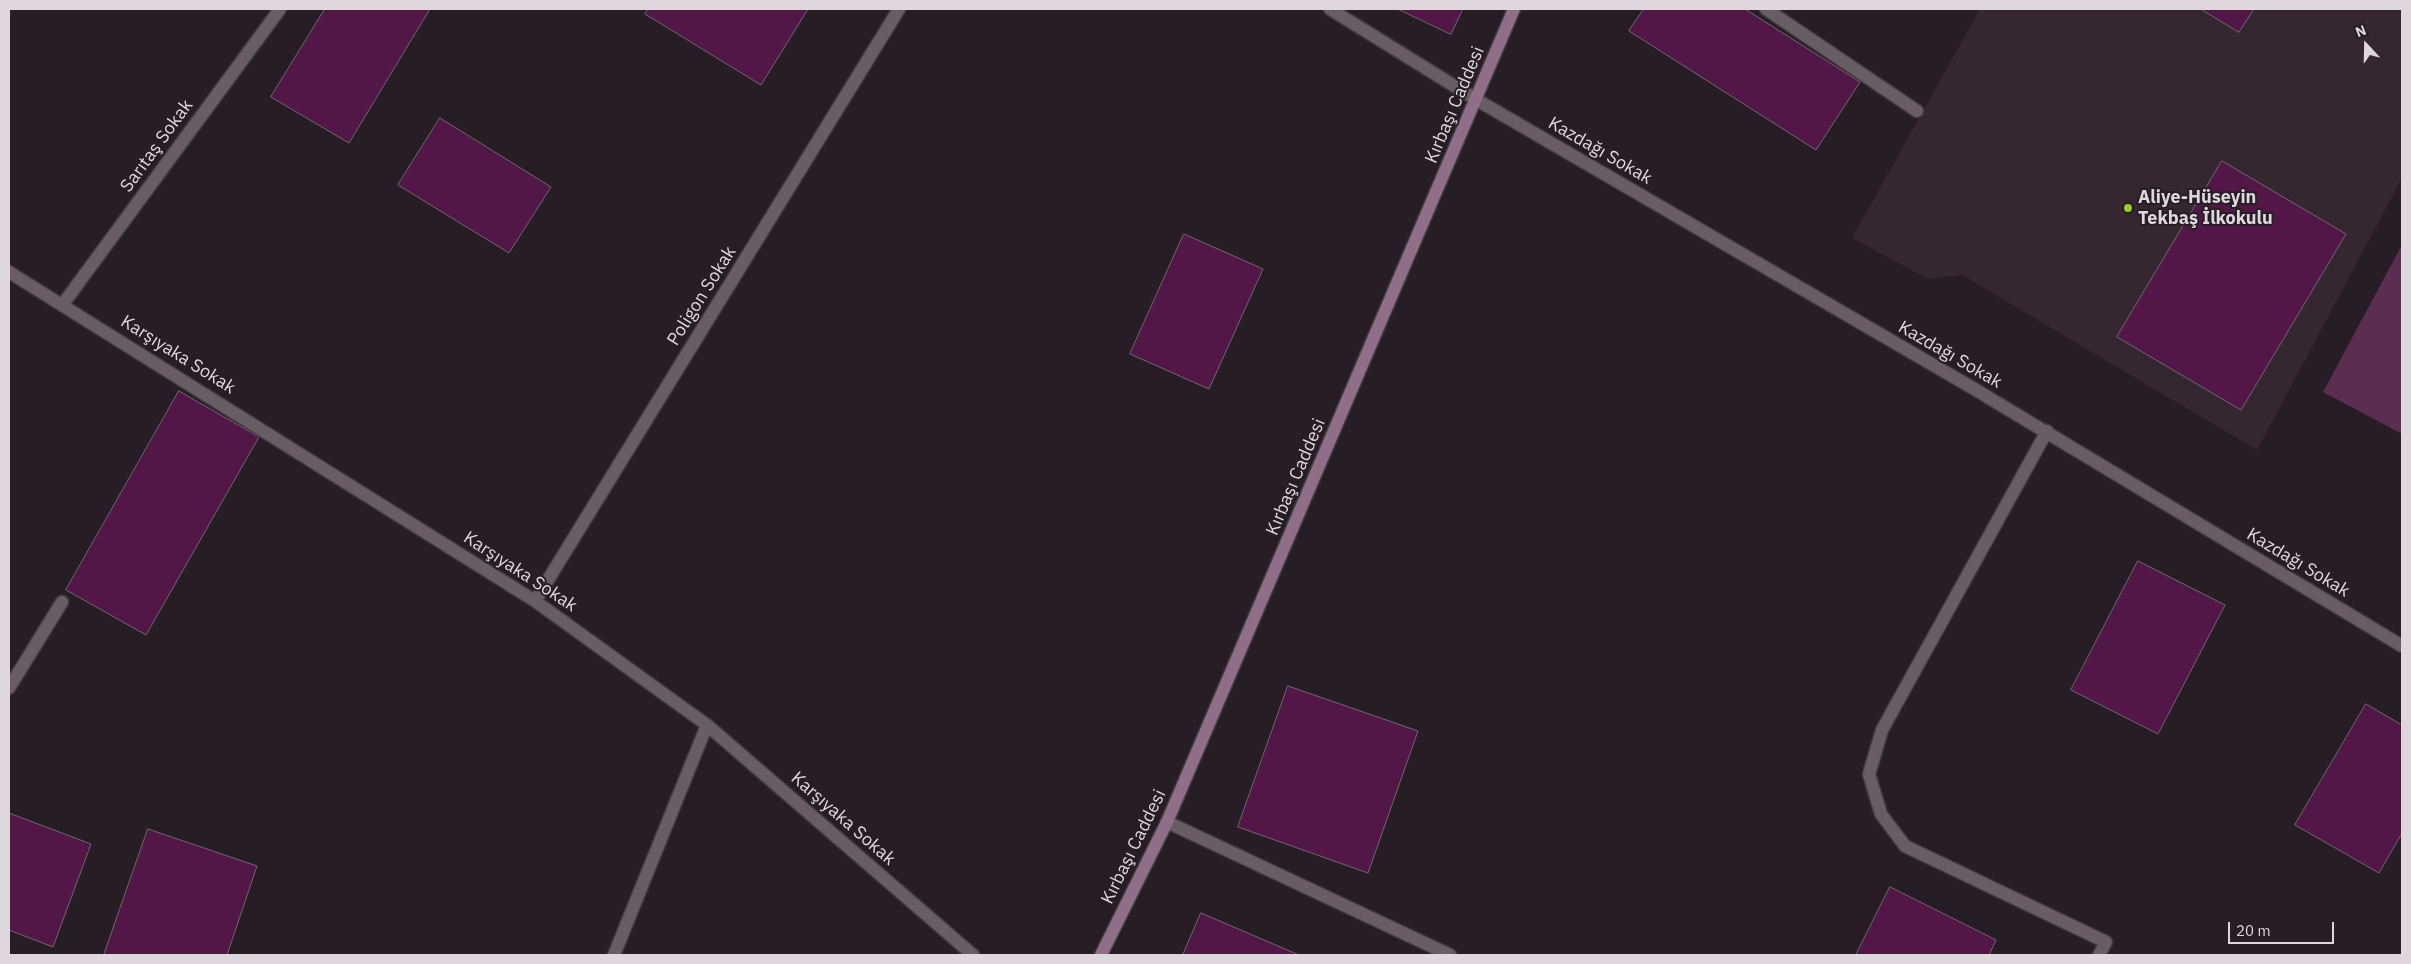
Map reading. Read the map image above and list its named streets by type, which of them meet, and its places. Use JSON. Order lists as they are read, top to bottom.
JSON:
{
  "streets": {
    "street": [
      "Kırbaşı Caddesi",
      "Sarıtaş Sokak",
      "Kazdağı Sokak",
      "Poligon Sokak",
      "Karşıyaka Sokak"
    ]
  },
  "crossings": [
    ["Kırbaşı Caddesi", "Kazdağı Sokak"],
    ["Sarıtaş Sokak", "Karşıyaka Sokak"],
    ["Poligon Sokak", "Karşıyaka Sokak"]
  ],
  "places": ["Aliye-Hüseyin Tekbaş İlkokulu"],
  "scale_bar": "20 m",
  "north": "top"
}
